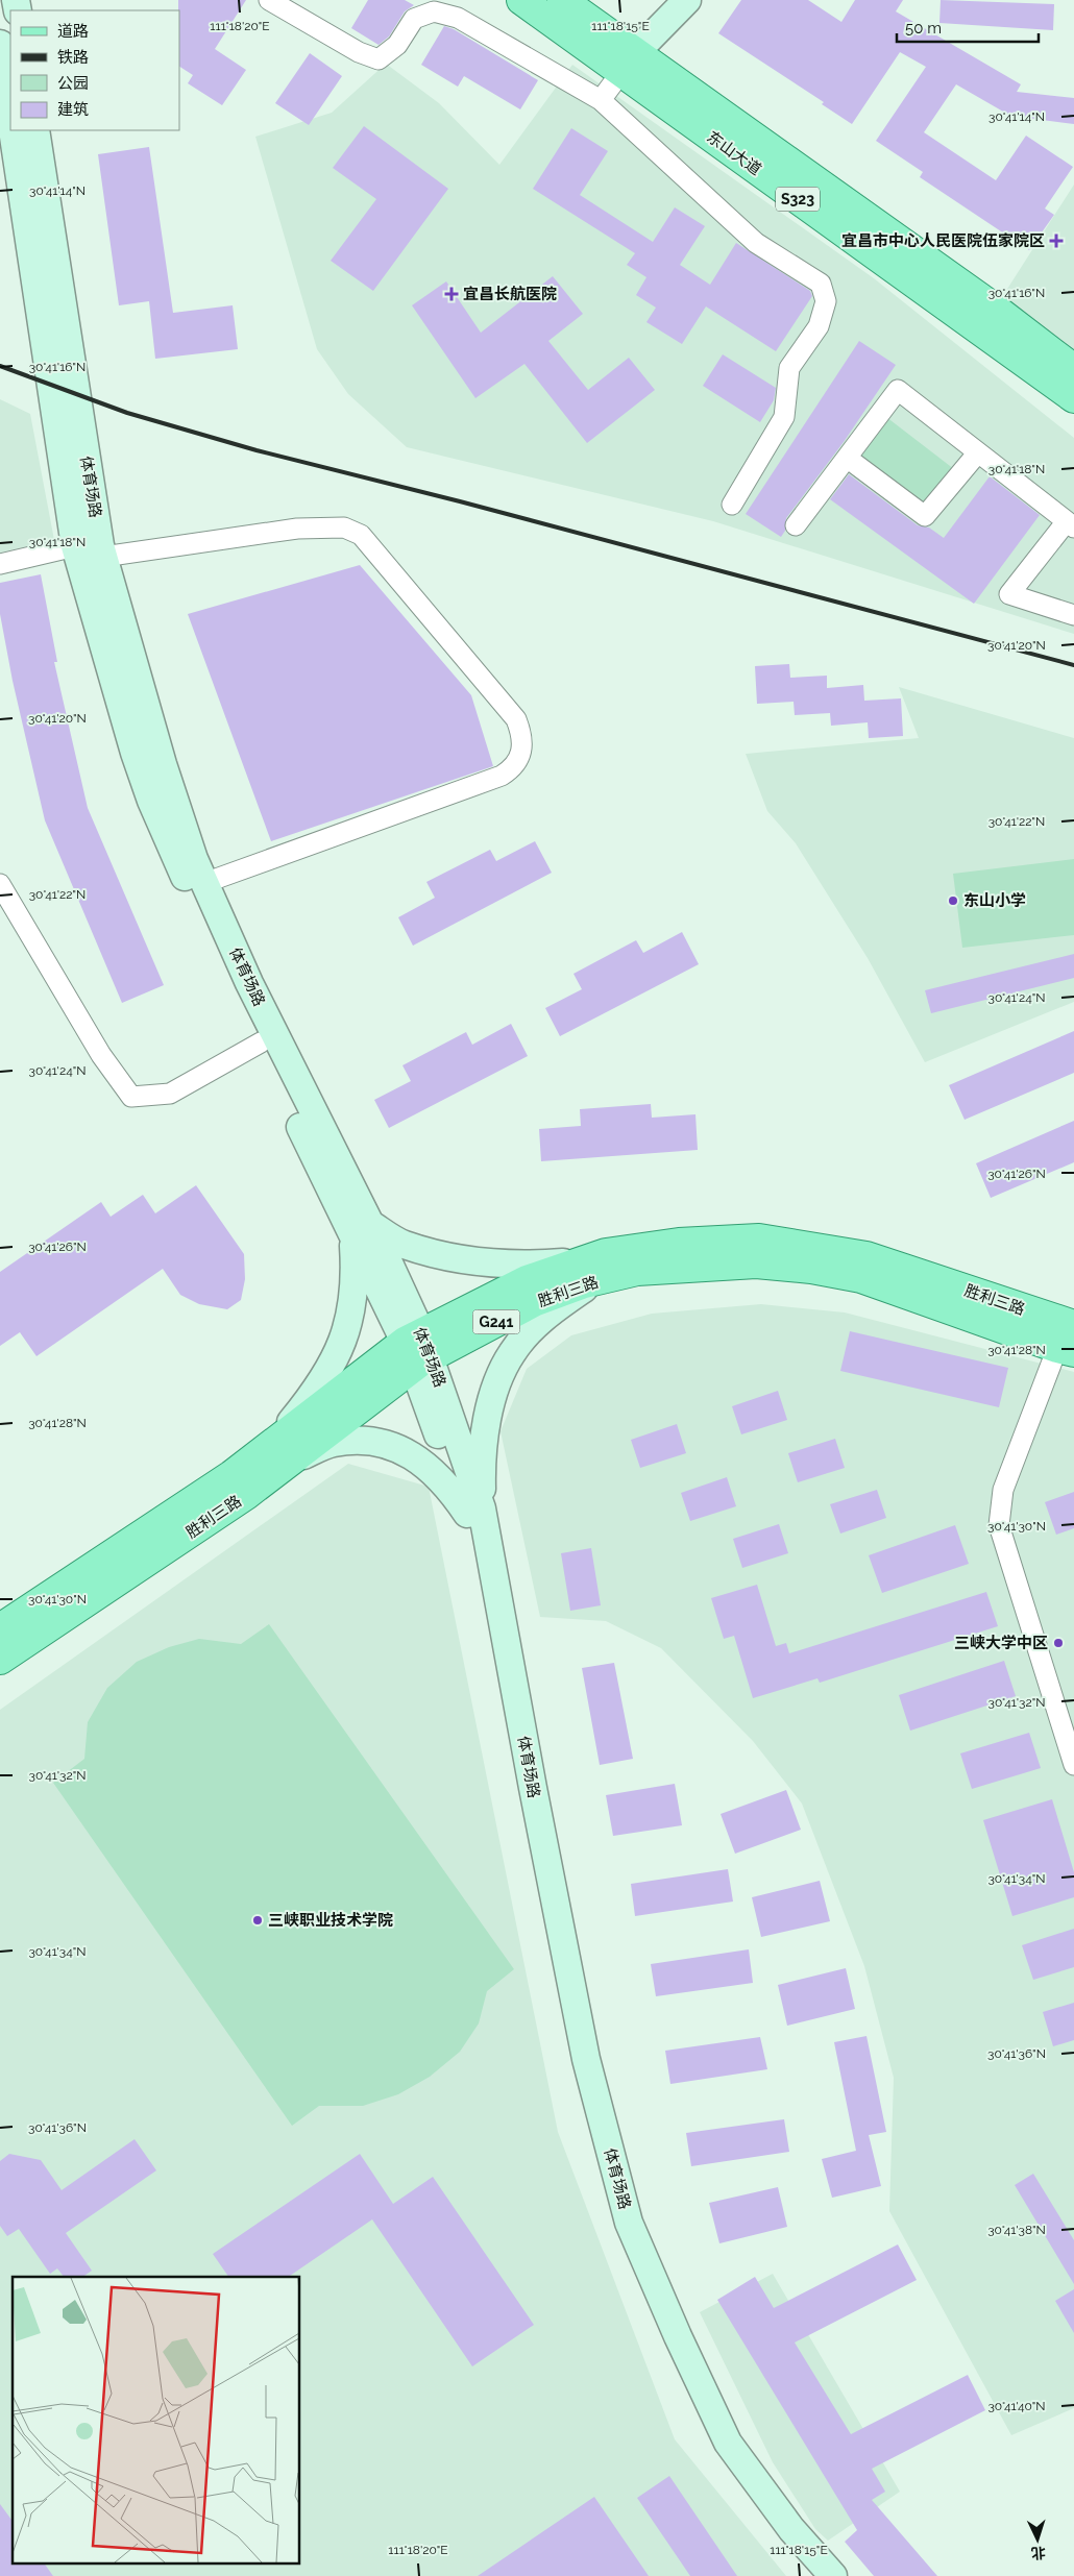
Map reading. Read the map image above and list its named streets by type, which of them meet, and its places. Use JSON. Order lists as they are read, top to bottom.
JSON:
{
  "streets": {
    "main road": [
      "东山大道",
      "S323",
      "体育场路",
      "胜利三路",
      "G241"
    ]
  },
  "crossings": [
    ["体育场路", "胜利三路"]
  ],
  "places": {
    "health": ["宜昌市中心人民医院伍家院区", "宜昌长航医院"],
    "other": ["东山小学", "三峡大学中区", "三峡职业技术学院"]
  },
  "legend": [
    "道路",
    "铁路",
    "公园",
    "建筑"
  ],
  "scale_bar": "50 m",
  "north": "bottom",
  "coordinates": [
    "111°18'20\"E",
    "111°18'15\"E",
    "30°41'14\"N",
    "30°41'16\"N",
    "30°41'18\"N",
    "30°41'20\"N",
    "30°41'22\"N",
    "30°41'24\"N",
    "30°41'26\"N",
    "30°41'28\"N",
    "30°41'30\"N",
    "30°41'32\"N",
    "30°41'34\"N",
    "30°41'36\"N",
    "30°41'38\"N",
    "30°41'40\"N"
  ]
}
